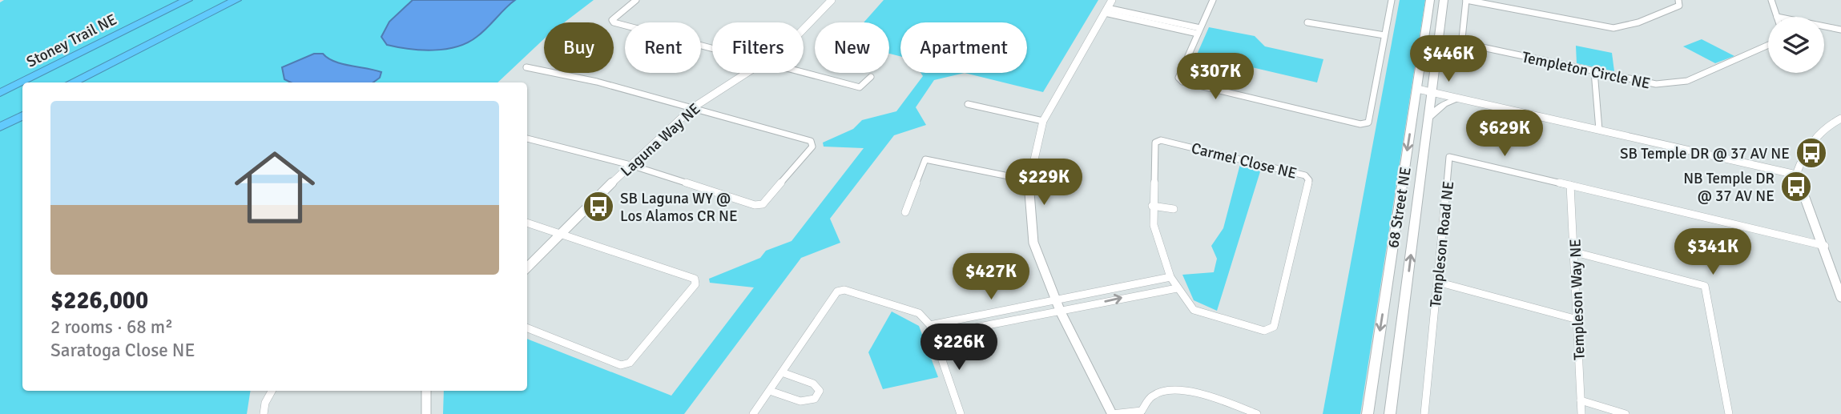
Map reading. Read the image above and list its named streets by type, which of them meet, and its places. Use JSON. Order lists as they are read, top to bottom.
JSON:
{
  "streets": {
    "highway": ["Stoney Trail NE"],
    "main road": ["68 Street NE"],
    "street": [
      "Templeton Circle NE",
      "Laguna Way NE",
      "Carmel Close NE",
      "Templeson Road NE",
      "Templeson Way NE"
    ]
  },
  "crossings": [
    ["Templeson Road NE", "Templeson Way NE"]
  ],
  "places": {
    "bus stop": ["SB Temple DR @ 37 AV NE", "NB Temple DR @ 37 AV NE", "SB Laguna WY @ Los Alamos CR NE"]
  },
  "page": {
    "chip": [
      "Buy",
      "Rent",
      "Filters",
      "New",
      "Apartment"
    ],
    "price": [
      "$446K",
      "$307K",
      "$629K",
      "$229K",
      "$341K",
      "$427K",
      "$226K"
    ],
    "list": [
      {
        "name": "$226,000",
        "note": "2 rooms · 68 m² · Saratoga Close NE"
      }
    ]
  }
}
